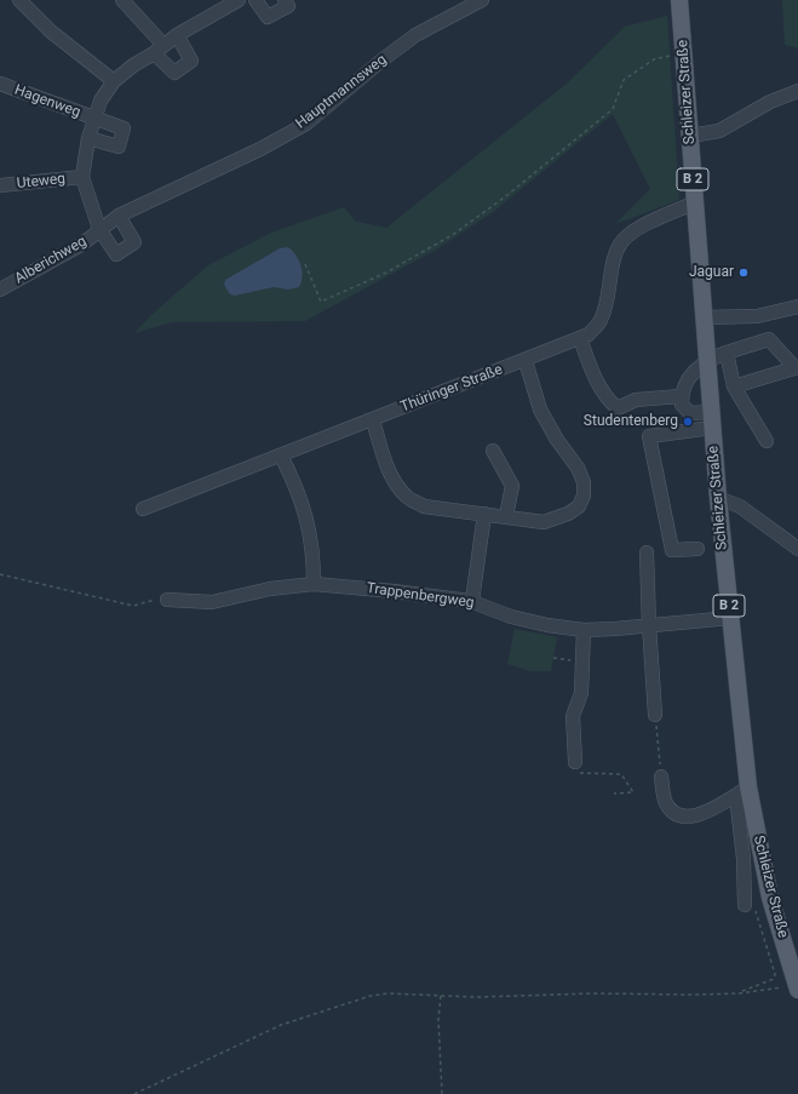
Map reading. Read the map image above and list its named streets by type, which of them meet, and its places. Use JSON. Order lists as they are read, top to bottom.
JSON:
{
  "streets": {
    "main road": ["Schleizer Straße", "B 2"],
    "street": [
      "Hauptmannsweg",
      "Hagenweg",
      "Uteweg",
      "Alberichweg",
      "Thüringer Straße",
      "Trappenbergweg"
    ]
  },
  "crossings": [
    ["Hauptmannsweg", "Alberichweg"],
    ["Schleizer Straße", "Thüringer Straße"],
    ["Schleizer Straße", "Trappenbergweg"]
  ],
  "places": ["Jaguar", "Studentenberg"]
}
